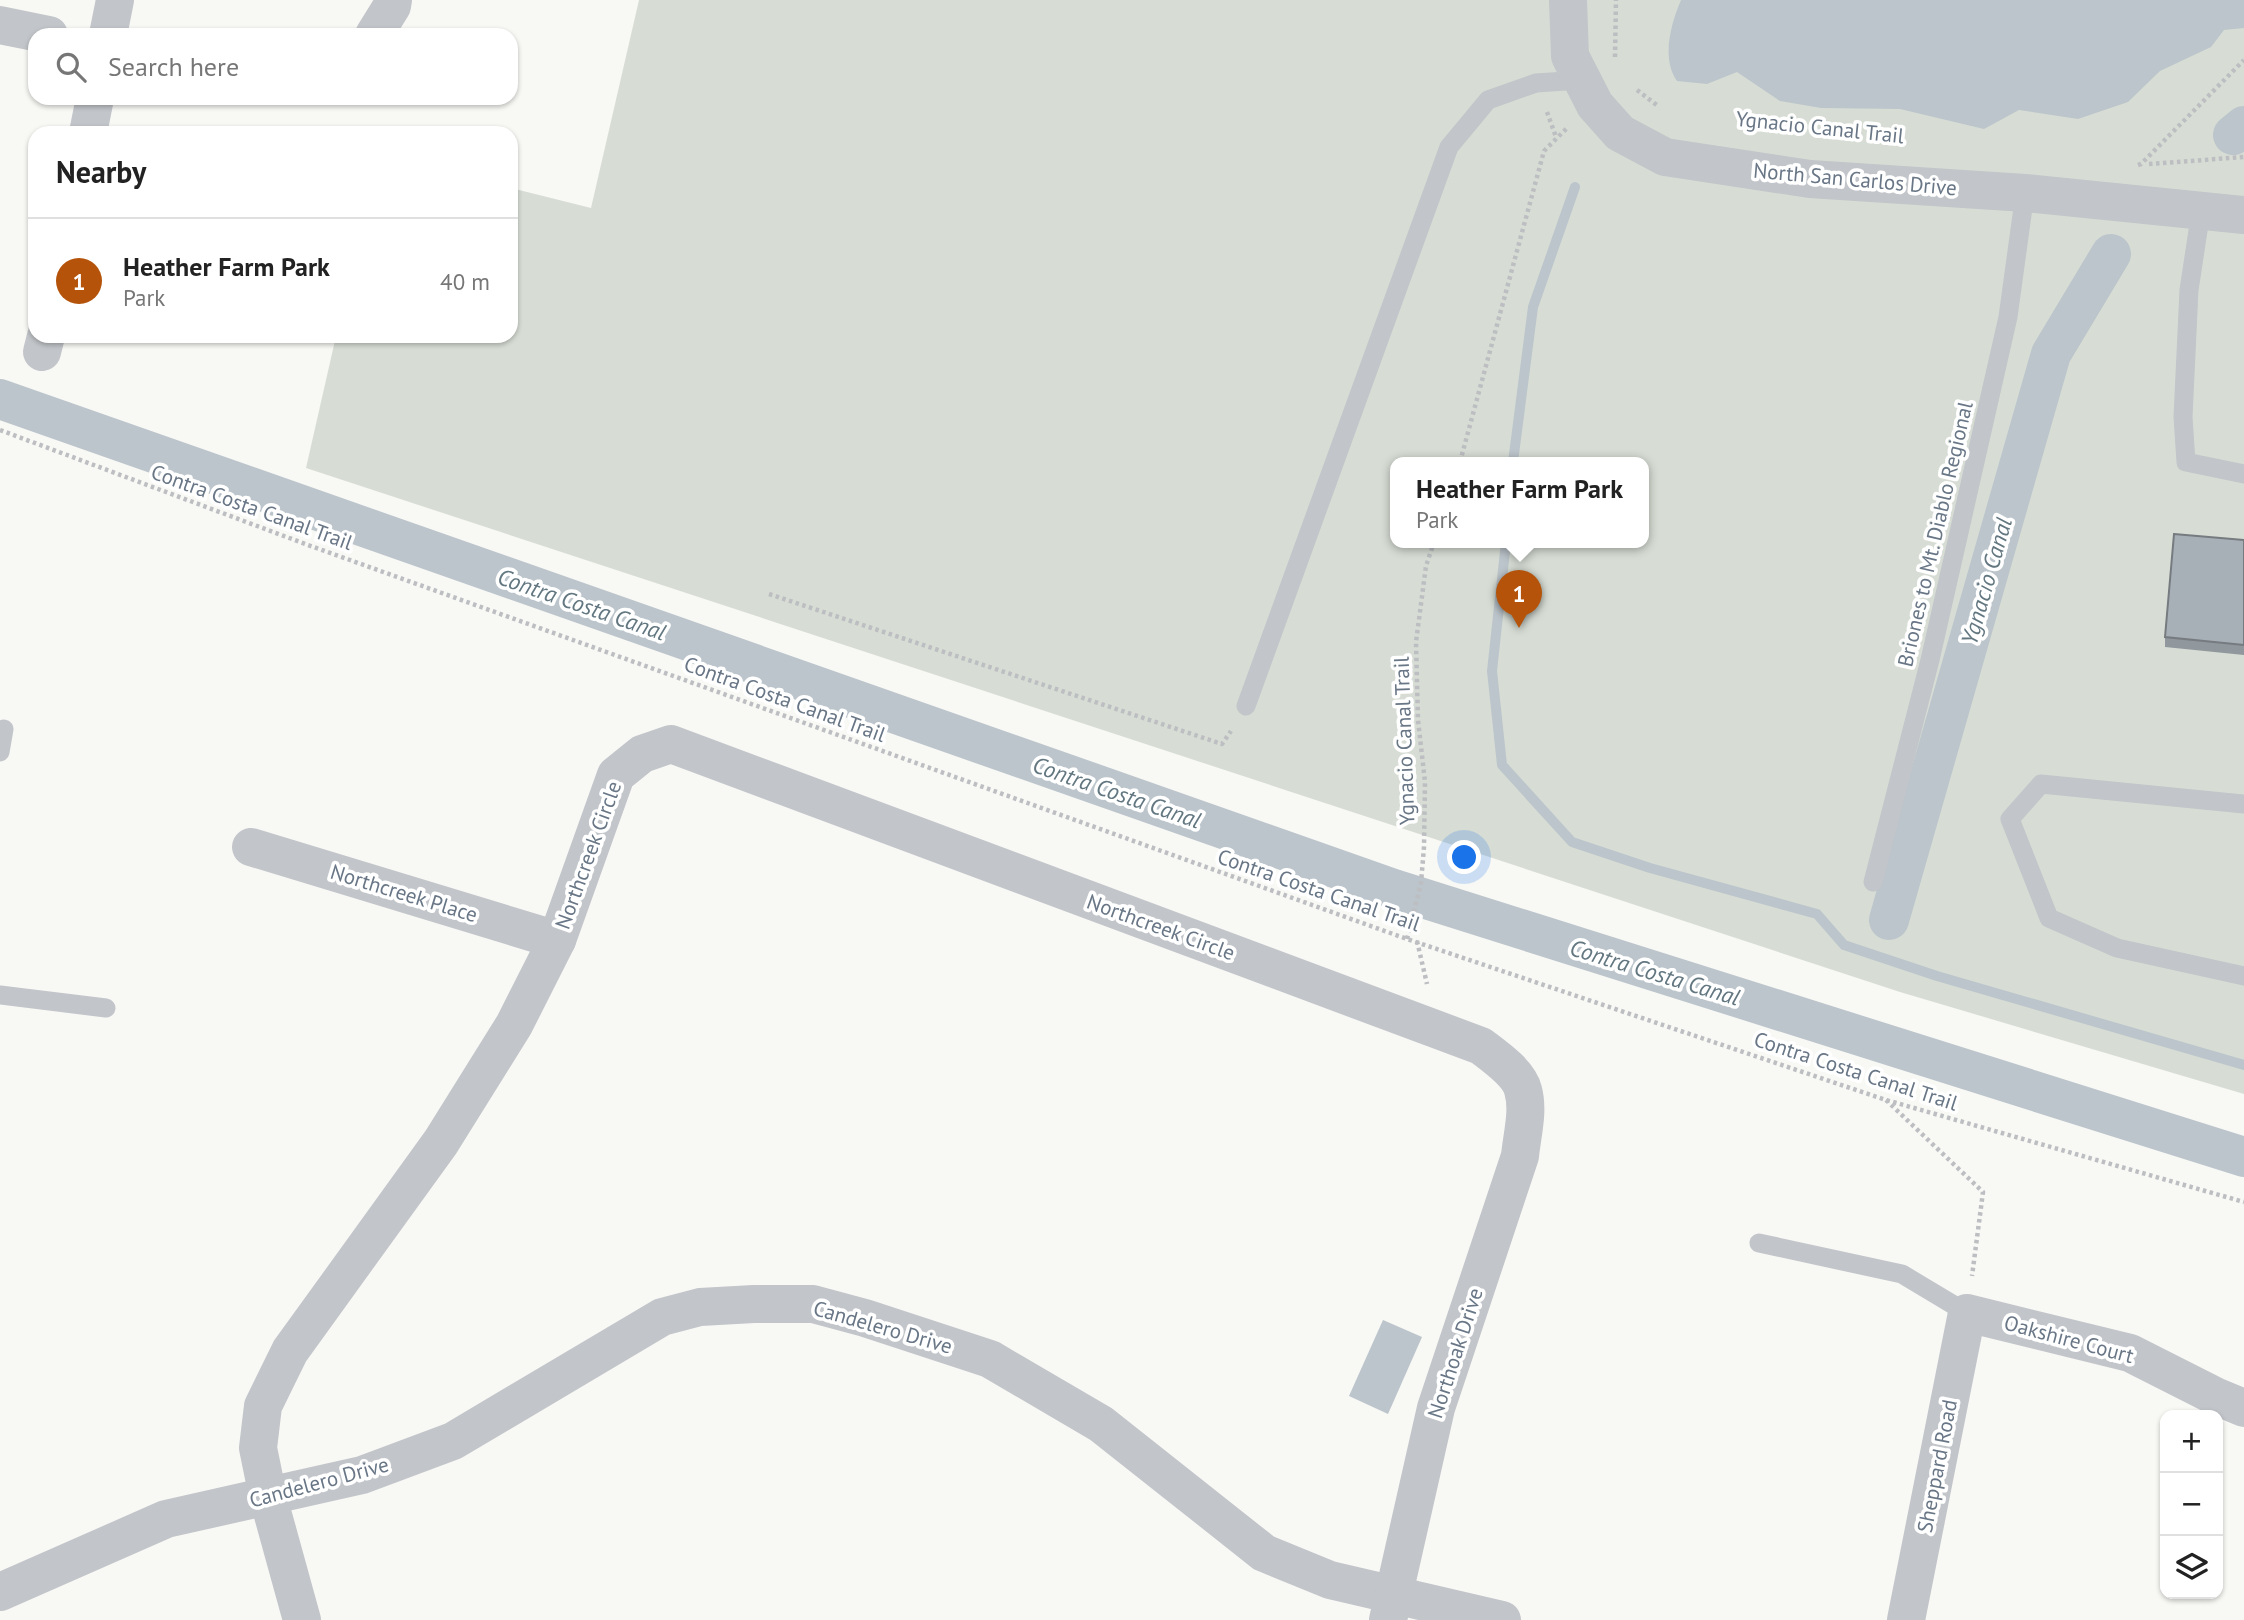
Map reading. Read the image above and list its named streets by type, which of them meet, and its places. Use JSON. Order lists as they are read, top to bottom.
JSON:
{
  "streets": {
    "street": [
      "North San Carlos Drive",
      "Northcreek Circle",
      "Northcreek Place",
      "Candelero Drive",
      "Oakshire Court",
      "Northoak Drive",
      "Sheppard Road"
    ],
    "lane": ["Briones to Mt. Diablo Regional"],
    "path": ["Ygnacio Canal Trail", "Contra Costa Canal Trail"]
  },
  "crossings": [
    ["Ygnacio Canal Trail", "Contra Costa Canal Trail"],
    ["North San Carlos Drive", "Briones to Mt. Diablo Regional"],
    ["Northcreek Circle", "Northcreek Place"],
    ["Northcreek Circle", "Candelero Drive"],
    ["Northcreek Circle", "Northoak Drive"],
    ["Candelero Drive", "Northoak Drive"],
    ["Oakshire Court", "Sheppard Road"]
  ],
  "water": ["Ygnacio Canal", "Contra Costa Canal"],
  "page": {
    "search": "Search here",
    "heading": "Nearby",
    "list": [
      {
        "mark": "1",
        "name": "Heather Farm Park",
        "note": "Park",
        "value": "40 m"
      }
    ],
    "popup": ["Heather Farm Park", "Park"],
    "pins": "1",
    "map_buttons": ["+", "−"]
  }
}
